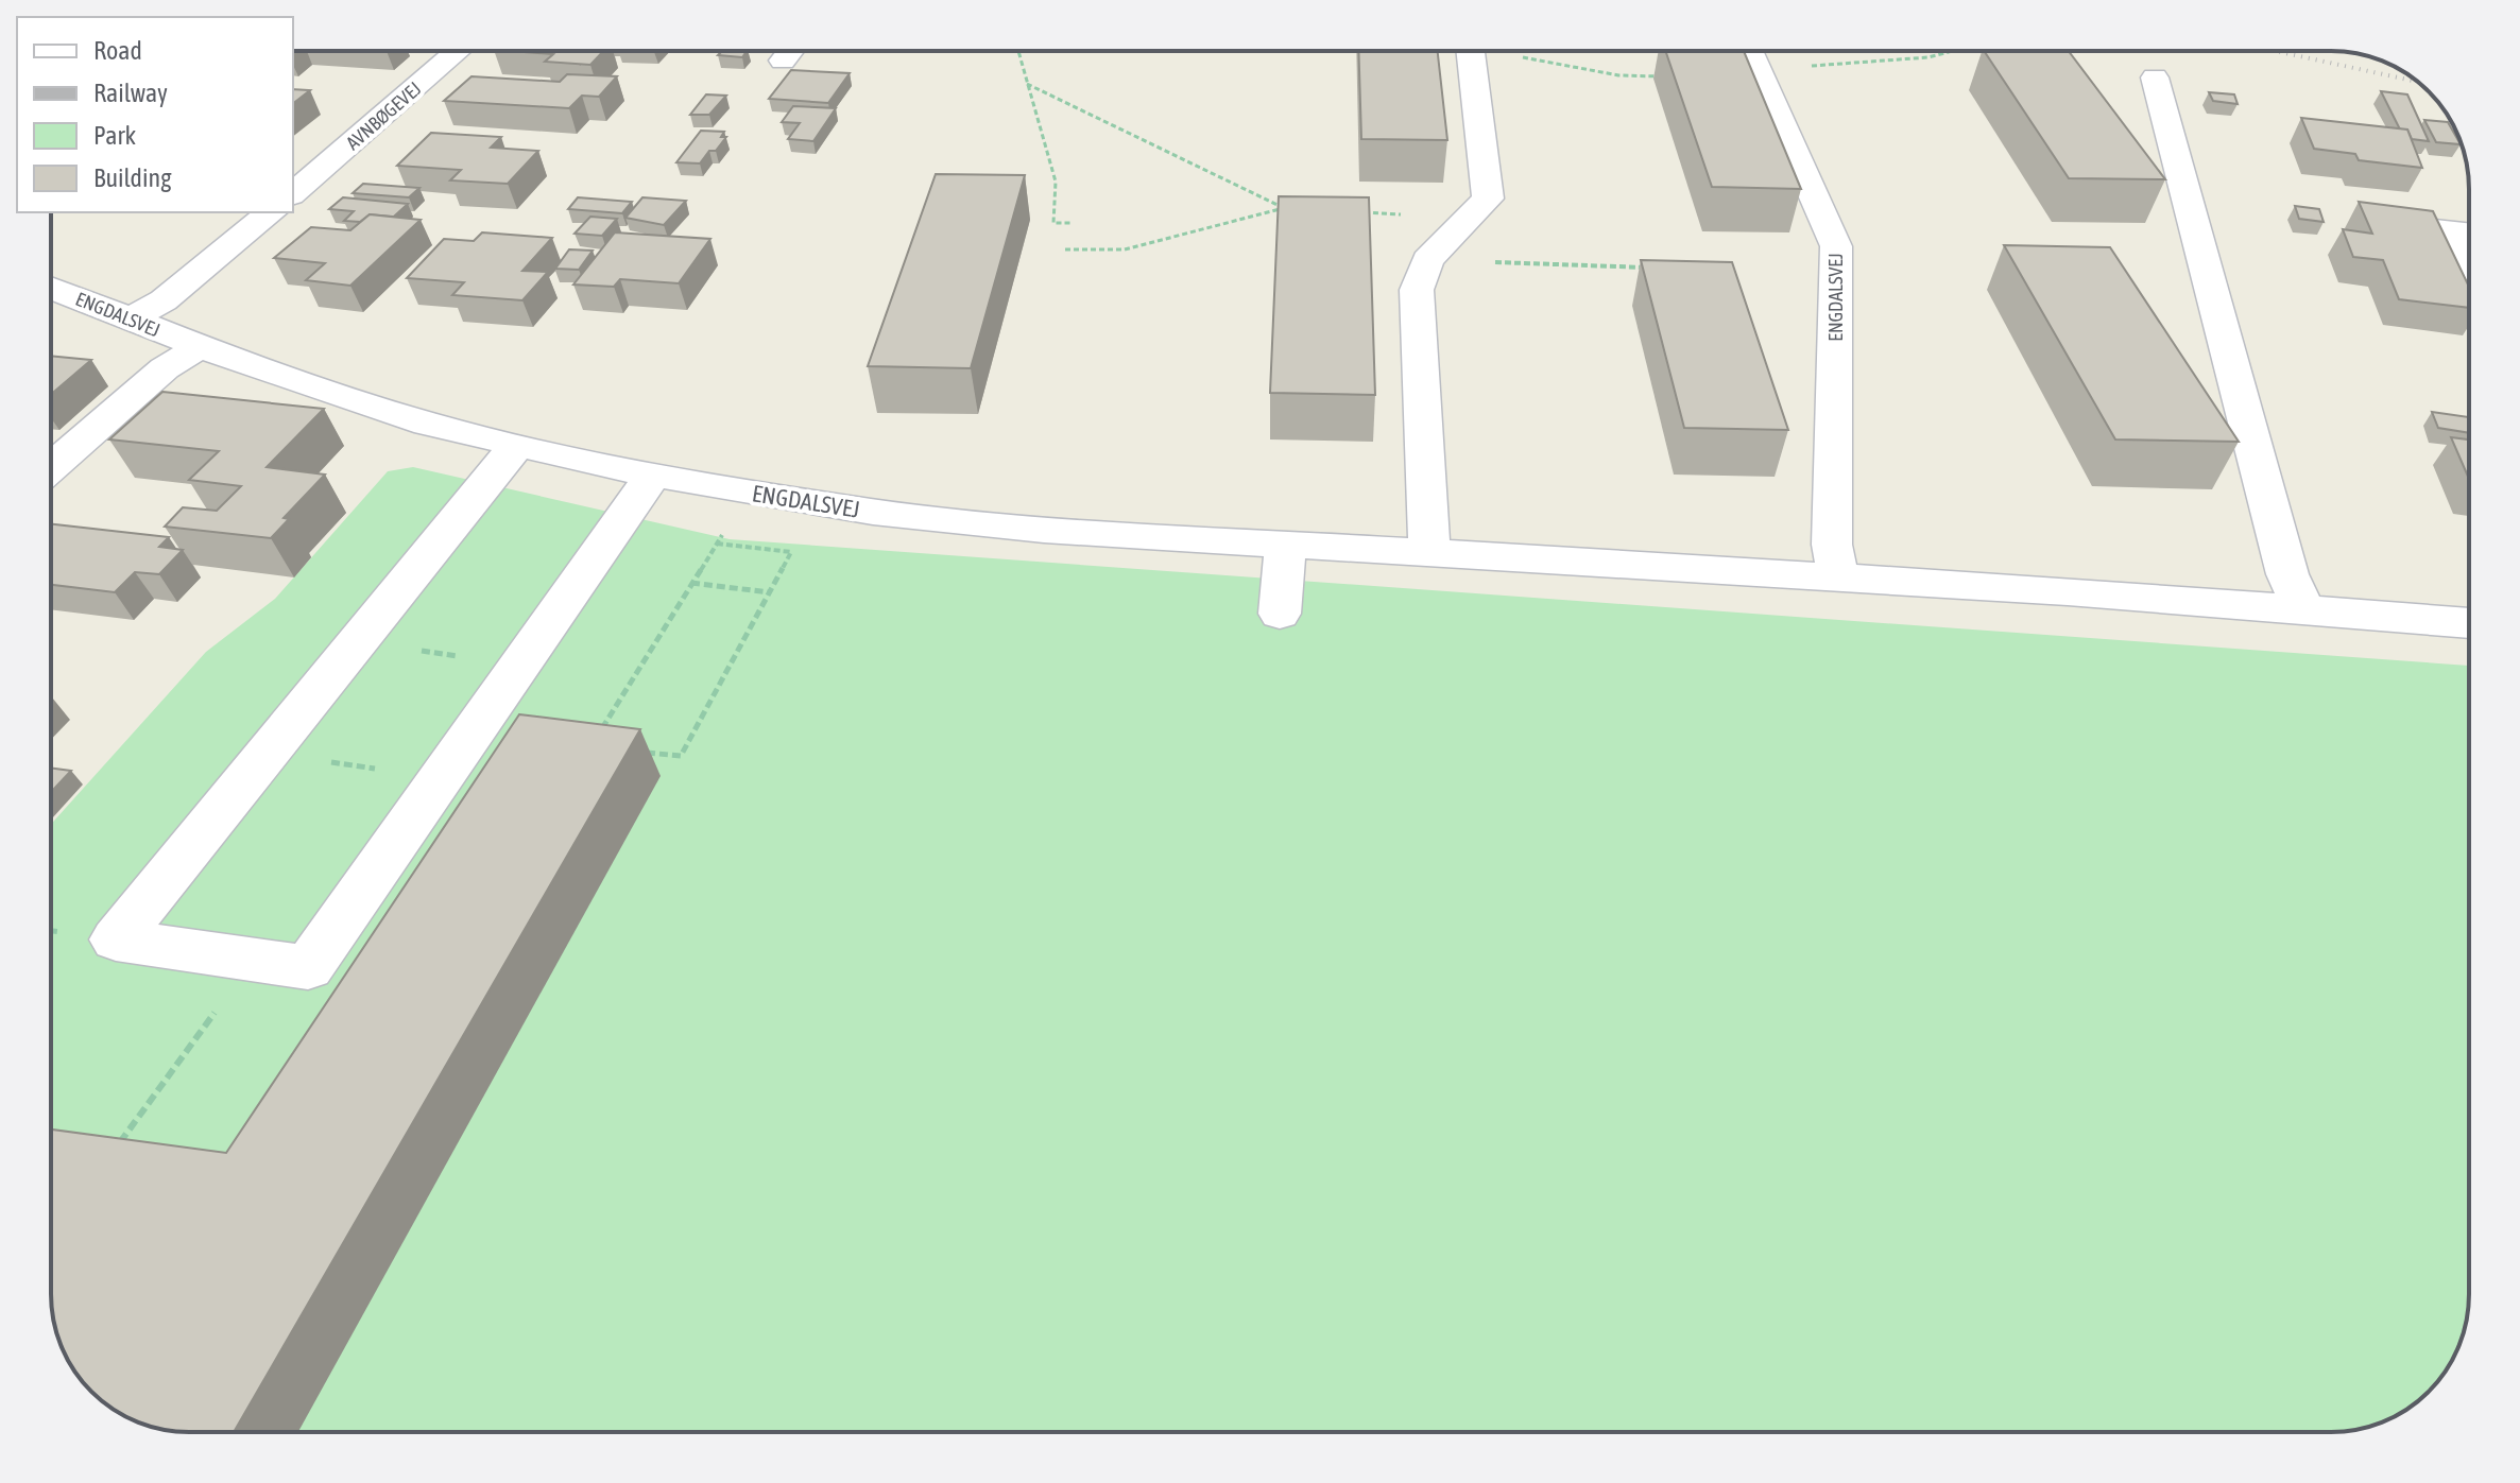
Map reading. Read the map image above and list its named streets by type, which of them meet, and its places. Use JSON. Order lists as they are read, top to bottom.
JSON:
{
  "streets": {
    "street": ["AVNBØGEVEJ", "ENGDALSVEJ"]
  },
  "legend": [
    "Road",
    "Railway",
    "Park",
    "Building"
  ]
}
